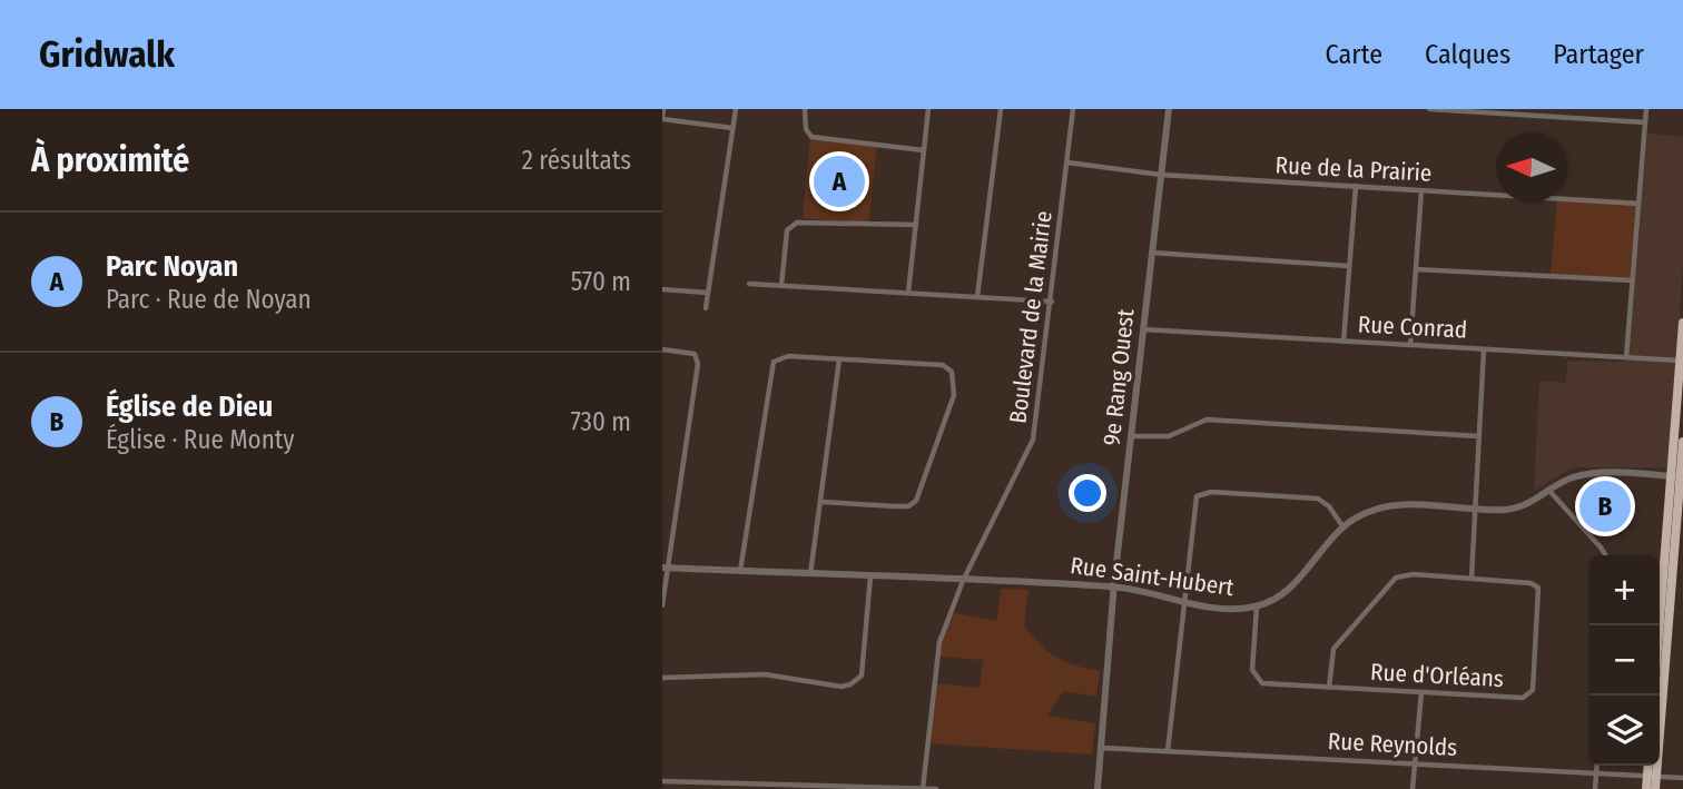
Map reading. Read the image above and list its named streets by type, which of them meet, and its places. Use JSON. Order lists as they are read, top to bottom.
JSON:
{
  "streets": {
    "street": [
      "Rue de la Prairie",
      "Boulevard de la Mairie",
      "Rue Conrad",
      "9e Rang Ouest",
      "Rue Saint-Hubert",
      "Rue d'Orléans",
      "Rue Reynolds"
    ]
  },
  "crossings": [
    ["Rue de la Prairie", "Boulevard de la Mairie"],
    ["Rue de la Prairie", "9e Rang Ouest"],
    ["Boulevard de la Mairie", "Rue Saint-Hubert"],
    ["Rue Conrad", "9e Rang Ouest"],
    ["9e Rang Ouest", "Rue Saint-Hubert"],
    ["9e Rang Ouest", "Rue Reynolds"],
    ["Rue Saint-Hubert", "Rue d'Orléans"]
  ],
  "north": "left",
  "page": {
    "header": "Gridwalk",
    "nav": ["Carte", "Calques", "Partager"],
    "heading": ["À proximité", "2 résultats"],
    "pins": ["A", "B"],
    "list": [
      {
        "mark": "A",
        "name": "Parc Noyan",
        "note": "Parc · Rue de Noyan",
        "value": "570 m"
      },
      {
        "mark": "B",
        "name": "Église de Dieu",
        "note": "Église · Rue Monty",
        "value": "730 m"
      }
    ],
    "map_buttons": ["+", "−"]
  }
}
